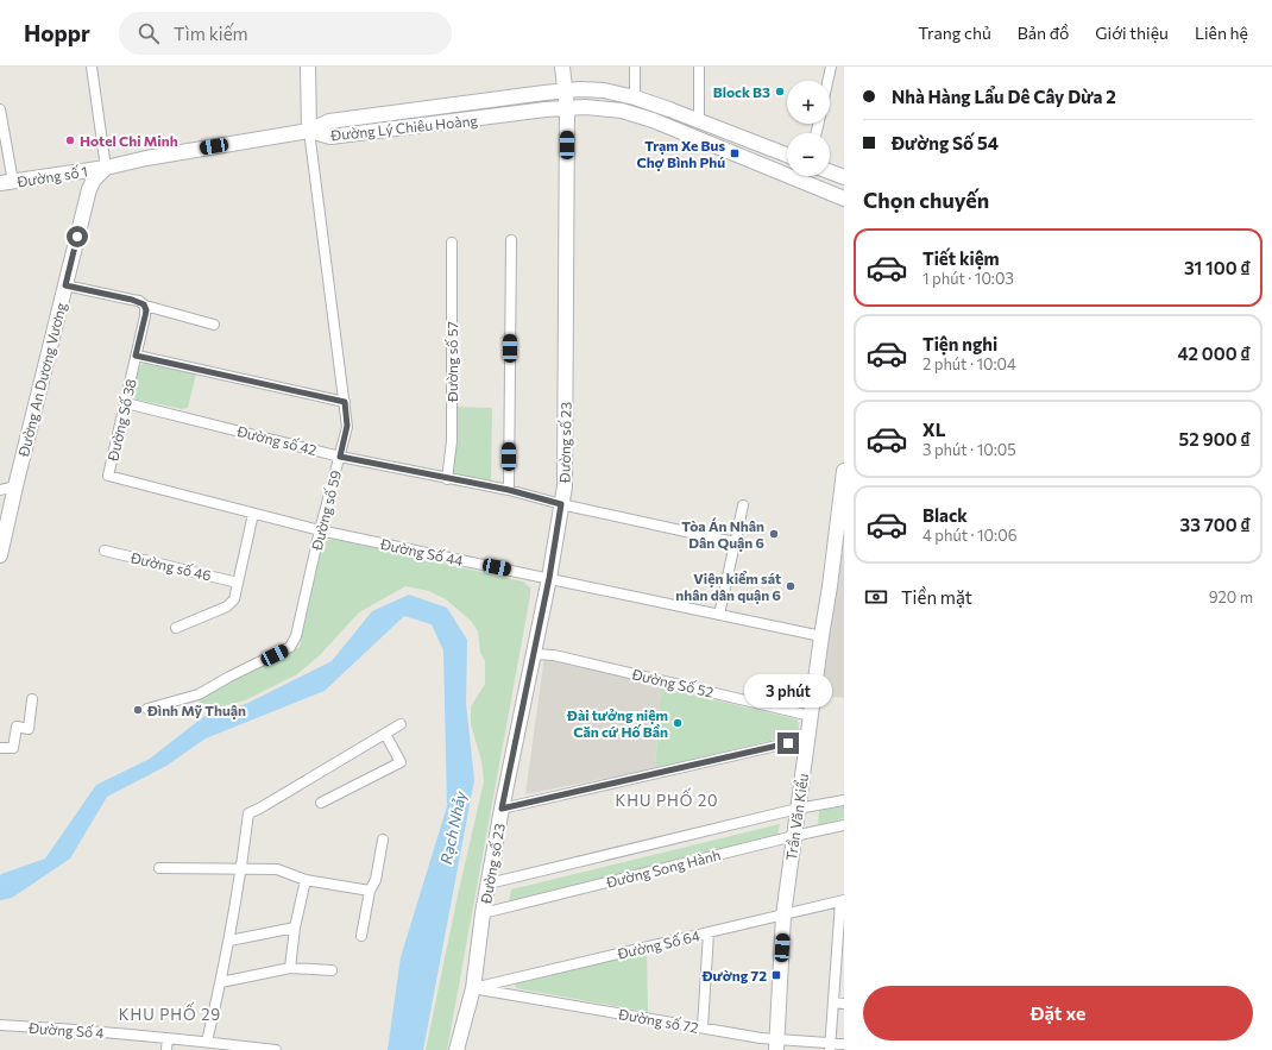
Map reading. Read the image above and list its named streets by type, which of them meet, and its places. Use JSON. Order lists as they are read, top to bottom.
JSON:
{
  "streets": {
    "main road": [
      "Đường Lý Chiêu Hoàng",
      "Đường số 1",
      "Đường An Dương Vương",
      "Đường số 23",
      "Trần Văn Kiểu"
    ],
    "street": [
      "Đường số 57",
      "Đường Số 38",
      "Đường số 42",
      "Đường số 59",
      "Đường Số 44",
      "Đường số 46",
      "Đường Số 52",
      "Đường Song Hành",
      "Đường Số 64",
      "Đường số 72",
      "Đường Số 4"
    ]
  },
  "crossings": [
    ["Đường Lý Chiêu Hoàng", "Đường số 23"],
    ["Đường Lý Chiêu Hoàng", "Đường số 59"],
    ["Đường số 1", "Đường An Dương Vương"],
    ["Đường số 57", "Đường số 42"],
    ["Đường Số 38", "Đường số 42"],
    ["Đường Số 38", "Đường Số 44"],
    ["Đường số 42", "Đường số 23"],
    ["Đường số 42", "Đường số 59"],
    ["Đường số 23", "Đường Số 44"],
    ["Đường số 23", "Đường Số 52"],
    ["Đường số 23", "Đường Song Hành"],
    ["Đường số 23", "Đường Số 64"],
    ["Đường số 23", "Đường số 72"],
    ["Đường số 59", "Đường Số 44"],
    ["Đường Số 44", "Trần Văn Kiểu"],
    ["Đường Số 52", "Trần Văn Kiểu"],
    ["Trần Văn Kiểu", "Đường Song Hành"],
    ["Trần Văn Kiểu", "Đường Số 64"],
    ["Trần Văn Kiểu", "Đường số 72"],
    ["Đường Số 64", "Đường số 72"]
  ],
  "districts": ["KHU PHỐ 20", "KHU PHỐ 29"],
  "water": ["Rạch Nhảy"],
  "places": {
    "other": [
      "Block B3",
      "Hotel Chi Minh",
      "Tòa Án Nhân Dân Quận 6",
      "Viện kiểm sát nhân dân quận 6",
      "Đình Mỹ Thuận",
      "Đài tưởng niệm Căn cứ Hố Bần"
    ],
    "transit": ["Trạm Xe Bus Chợ Bình Phú", "Đường 72"]
  },
  "page": {
    "header": "Hoppr",
    "search": "Tìm kiếm",
    "nav": [
      "Trang chủ",
      "Bản đồ",
      "Giới thiệu",
      "Liên hệ"
    ],
    "banner": ["Nhà Hàng Lẩu Dê Cây Dừa 2", "Đường Số 54"],
    "map_buttons": ["+", "−"],
    "heading": "Chọn chuyến",
    "list": [
      {
        "name": "Tiết kiệm",
        "note": "1 phút · 10:03",
        "value": "31 100 ₫"
      },
      {
        "name": "Tiện nghi",
        "note": "2 phút · 10:04",
        "value": "42 000 ₫"
      },
      {
        "name": "XL",
        "note": "3 phút · 10:05",
        "value": "52 900 ₫"
      },
      {
        "name": "Black",
        "note": "4 phút · 10:06",
        "value": "33 700 ₫"
      }
    ],
    "pay": ["Tiền mặt", "920 m"],
    "bubble": "3 phút",
    "buttons": "Đặt xe"
  }
}
